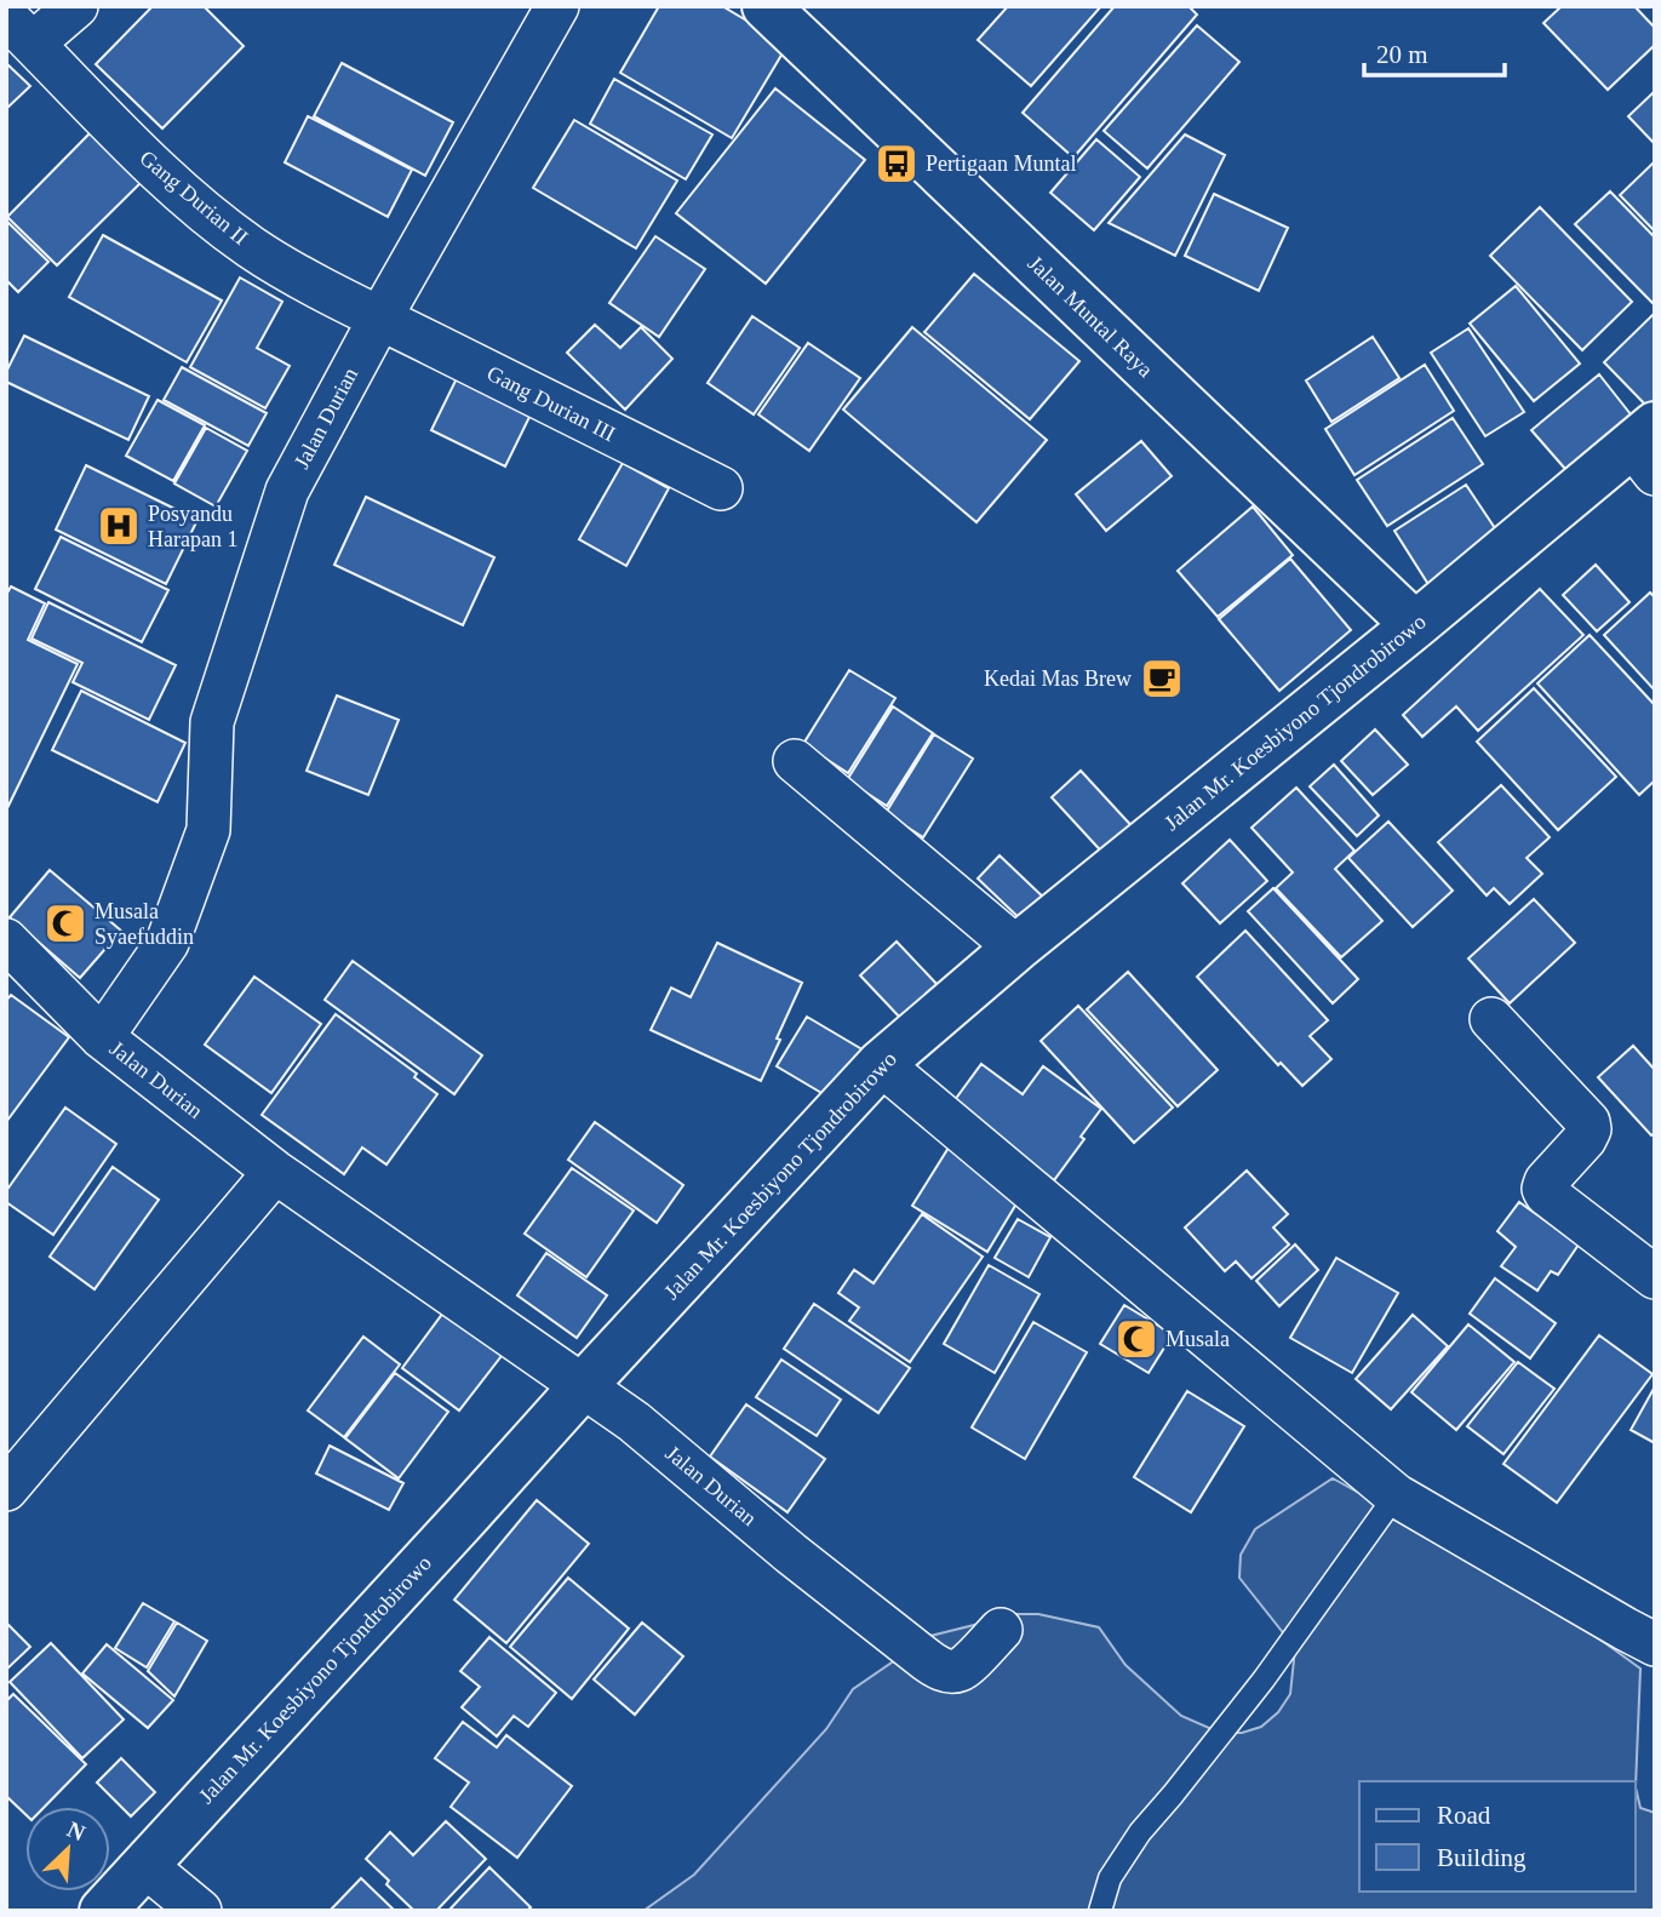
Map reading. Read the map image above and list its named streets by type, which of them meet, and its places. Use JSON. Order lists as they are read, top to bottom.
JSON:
{
  "streets": {
    "main road": ["Jalan Muntal Raya", "Jalan Mr. Koesbiyono Tjondrobirowo"],
    "street": ["Gang Durian II", "Gang Durian III", "Jalan Durian"]
  },
  "crossings": [
    ["Gang Durian II", "Gang Durian III"],
    ["Gang Durian II", "Jalan Durian"],
    ["Jalan Muntal Raya", "Jalan Mr. Koesbiyono Tjondrobirowo"],
    ["Gang Durian III", "Jalan Durian"],
    ["Jalan Durian", "Jalan Mr. Koesbiyono Tjondrobirowo"]
  ],
  "places": {
    "bus stop": ["Pertigaan Muntal"],
    "hospital": ["Posyandu Harapan 1"],
    "cafe": ["Kedai Mas Brew"],
    "mosque": ["Musala Syaefuddin", "Musala"]
  },
  "legend": ["Road", "Building"],
  "scale_bar": "20 m",
  "north": "top right"
}
